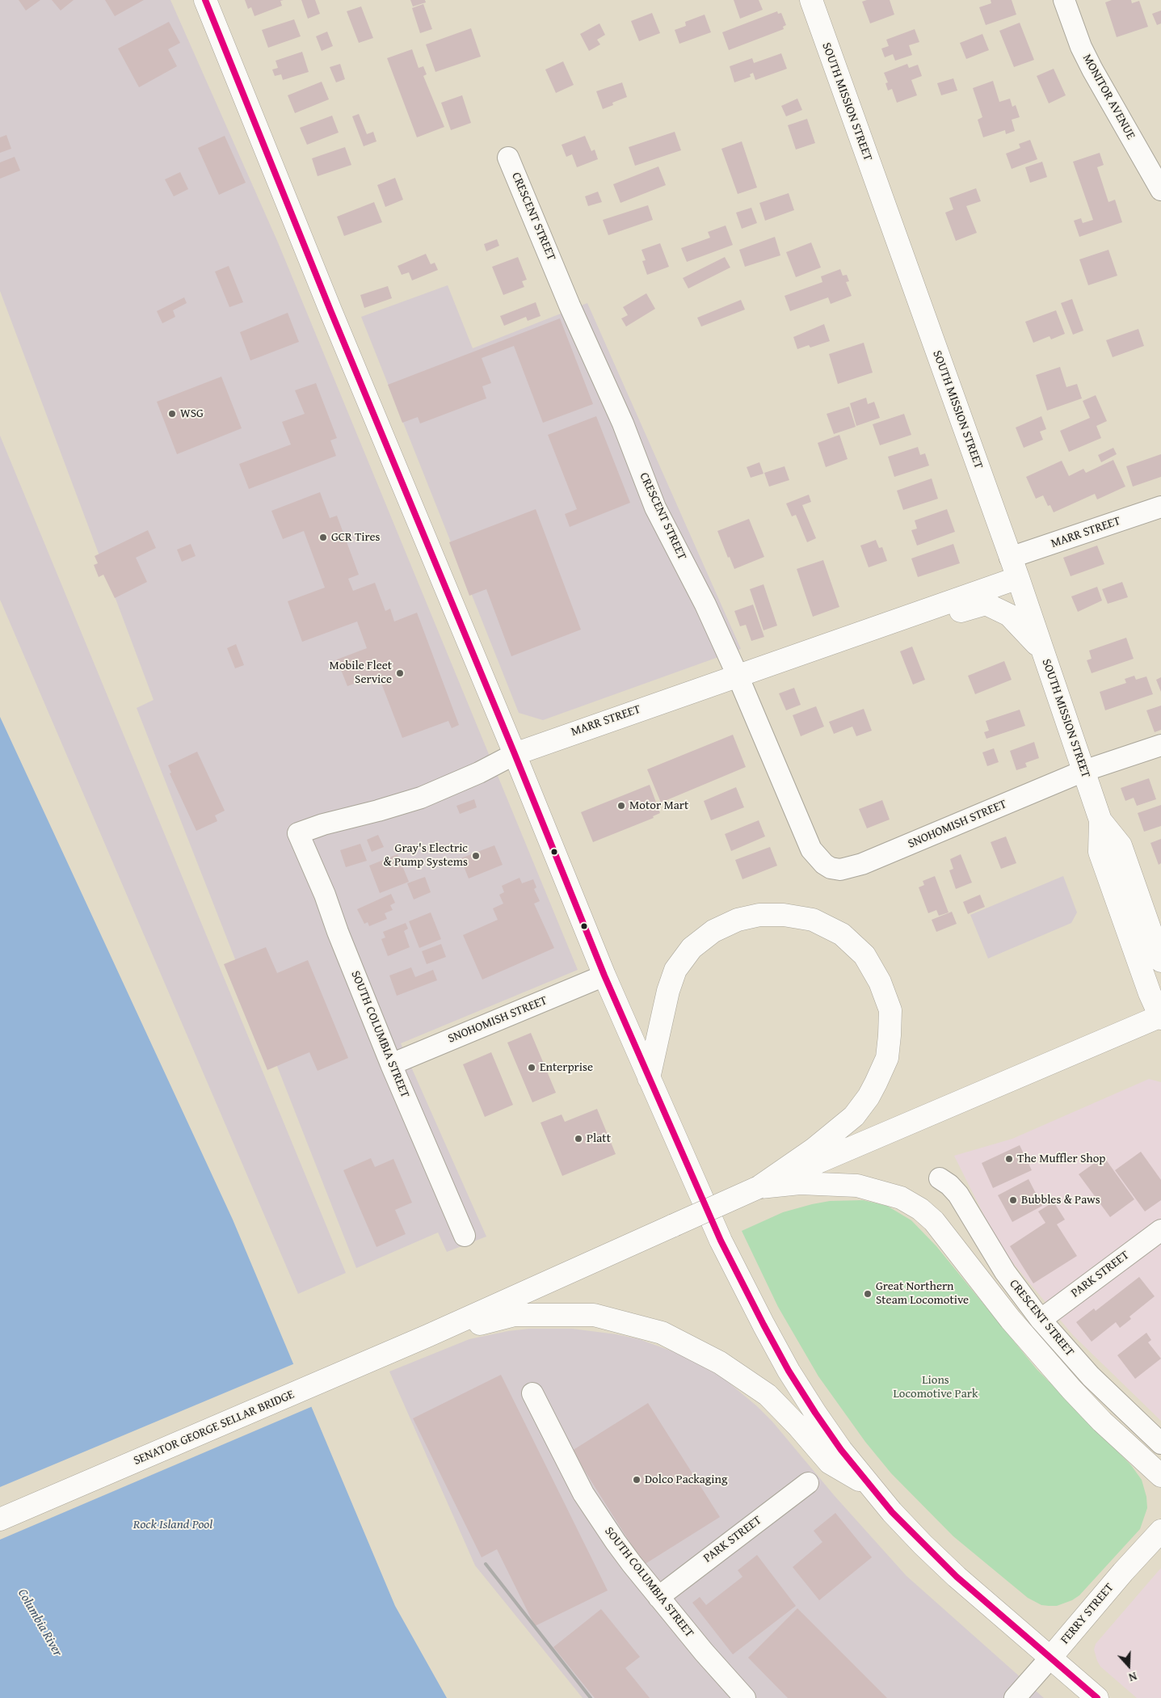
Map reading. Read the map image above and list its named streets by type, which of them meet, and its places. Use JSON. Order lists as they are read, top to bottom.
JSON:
{
  "streets": {
    "main road": [
      "SOUTH MISSION STREET",
      "MARR STREET",
      "SENATOR GEORGE SELLAR BRIDGE",
      "FERRY STREET"
    ],
    "street": [
      "MONITOR AVENUE",
      "CRESCENT STREET",
      "SNOHOMISH STREET",
      "SOUTH COLUMBIA STREET",
      "PARK STREET"
    ]
  },
  "crossings": [
    ["SOUTH MISSION STREET", "MARR STREET"],
    ["SOUTH MISSION STREET", "SNOHOMISH STREET"],
    ["CRESCENT STREET", "MARR STREET"],
    ["CRESCENT STREET", "SNOHOMISH STREET"],
    ["CRESCENT STREET", "PARK STREET"],
    ["MARR STREET", "SOUTH COLUMBIA STREET"],
    ["SNOHOMISH STREET", "SOUTH COLUMBIA STREET"],
    ["SOUTH COLUMBIA STREET", "PARK STREET"]
  ],
  "water": ["Rock Island Pool", "Columbia River"],
  "parks": ["Lions Locomotive Park"],
  "places": [
    "WSG",
    "GCR Tires",
    "Mobile Fleet Service",
    "Motor Mart",
    "Gray's Electric & Pump Systems",
    "Enterprise",
    "Platt",
    "The Muffler Shop",
    "Bubbles & Paws",
    "Great Northern Steam Locomotive",
    "Dolco Packaging"
  ],
  "north": "bottom"
}
